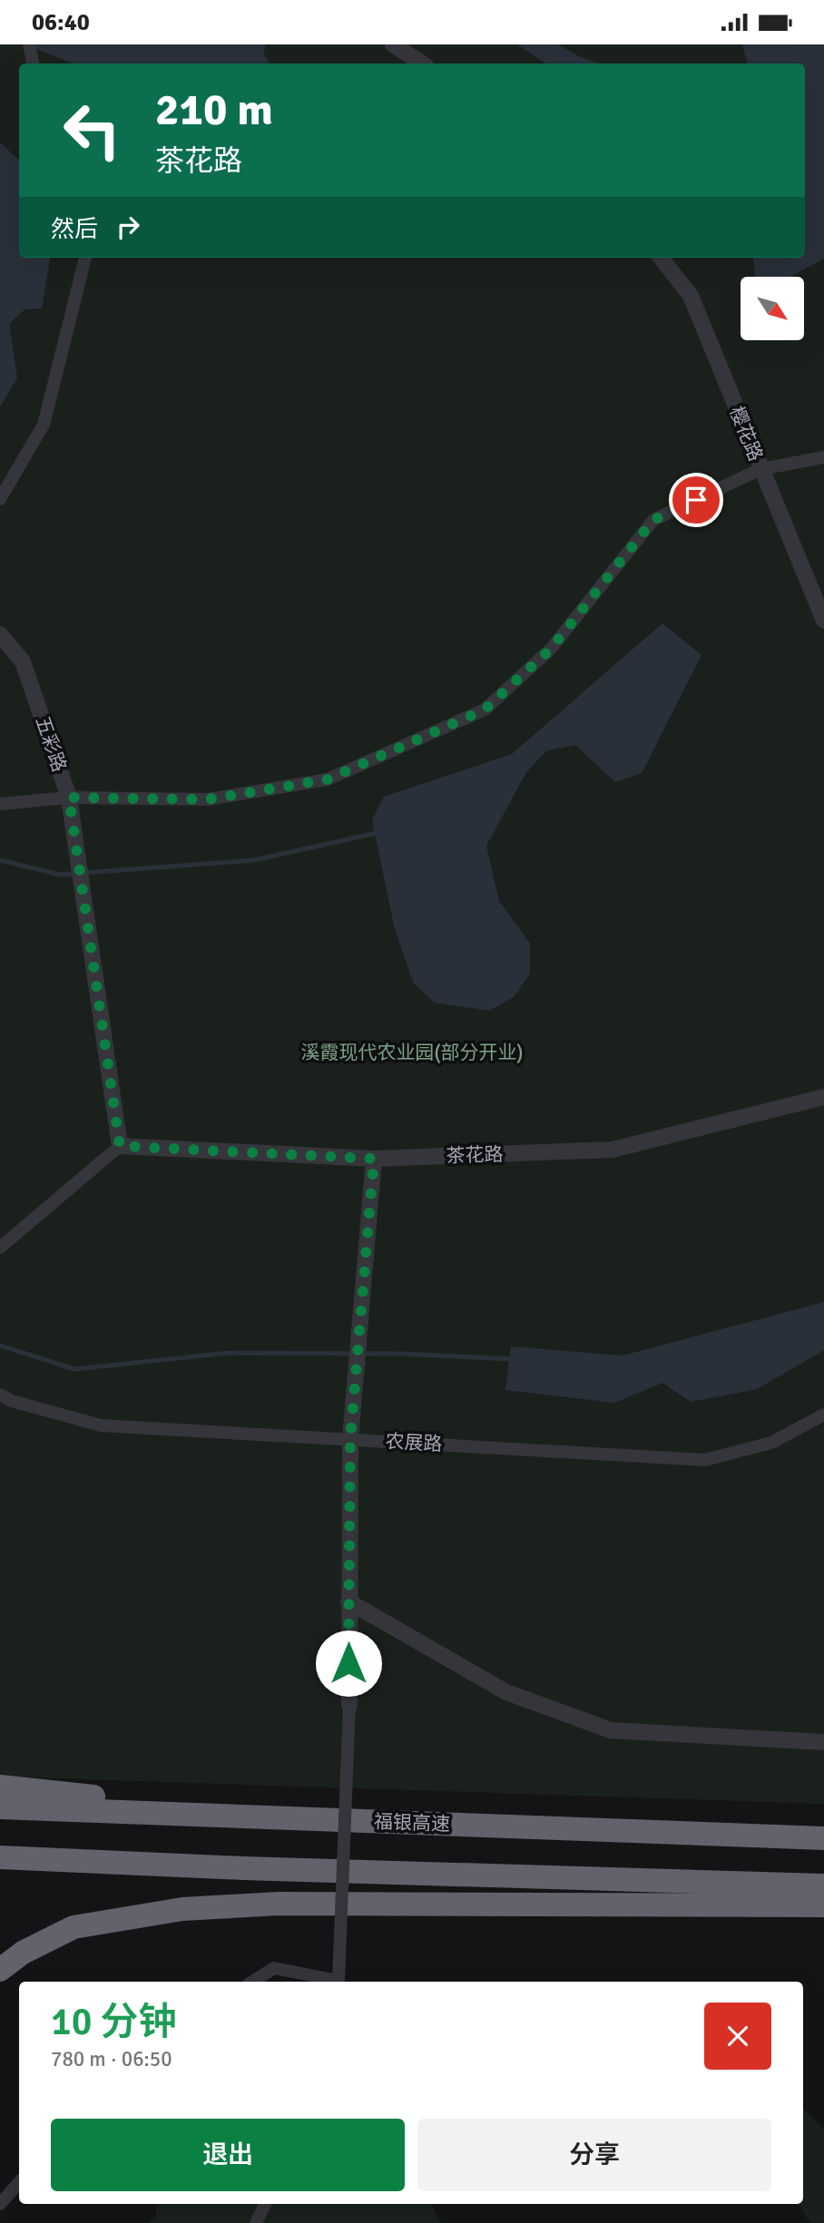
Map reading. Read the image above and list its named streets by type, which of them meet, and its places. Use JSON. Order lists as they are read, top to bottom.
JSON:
{
  "streets": {
    "highway": ["福银高速"],
    "street": [
      "樱花路",
      "五彩路",
      "茶花路",
      "农展路"
    ]
  },
  "crossings": [
    ["五彩路", "茶花路"]
  ],
  "parks": ["溪霞现代农业园(部分开业)"],
  "north": "bottom right",
  "page": {
    "status": "06:40",
    "turn": ["210 m", "茶花路"],
    "then": "然后",
    "heading": ["10 分钟", "780 m · 06:50"],
    "buttons": ["退出", "分享"]
  }
}
